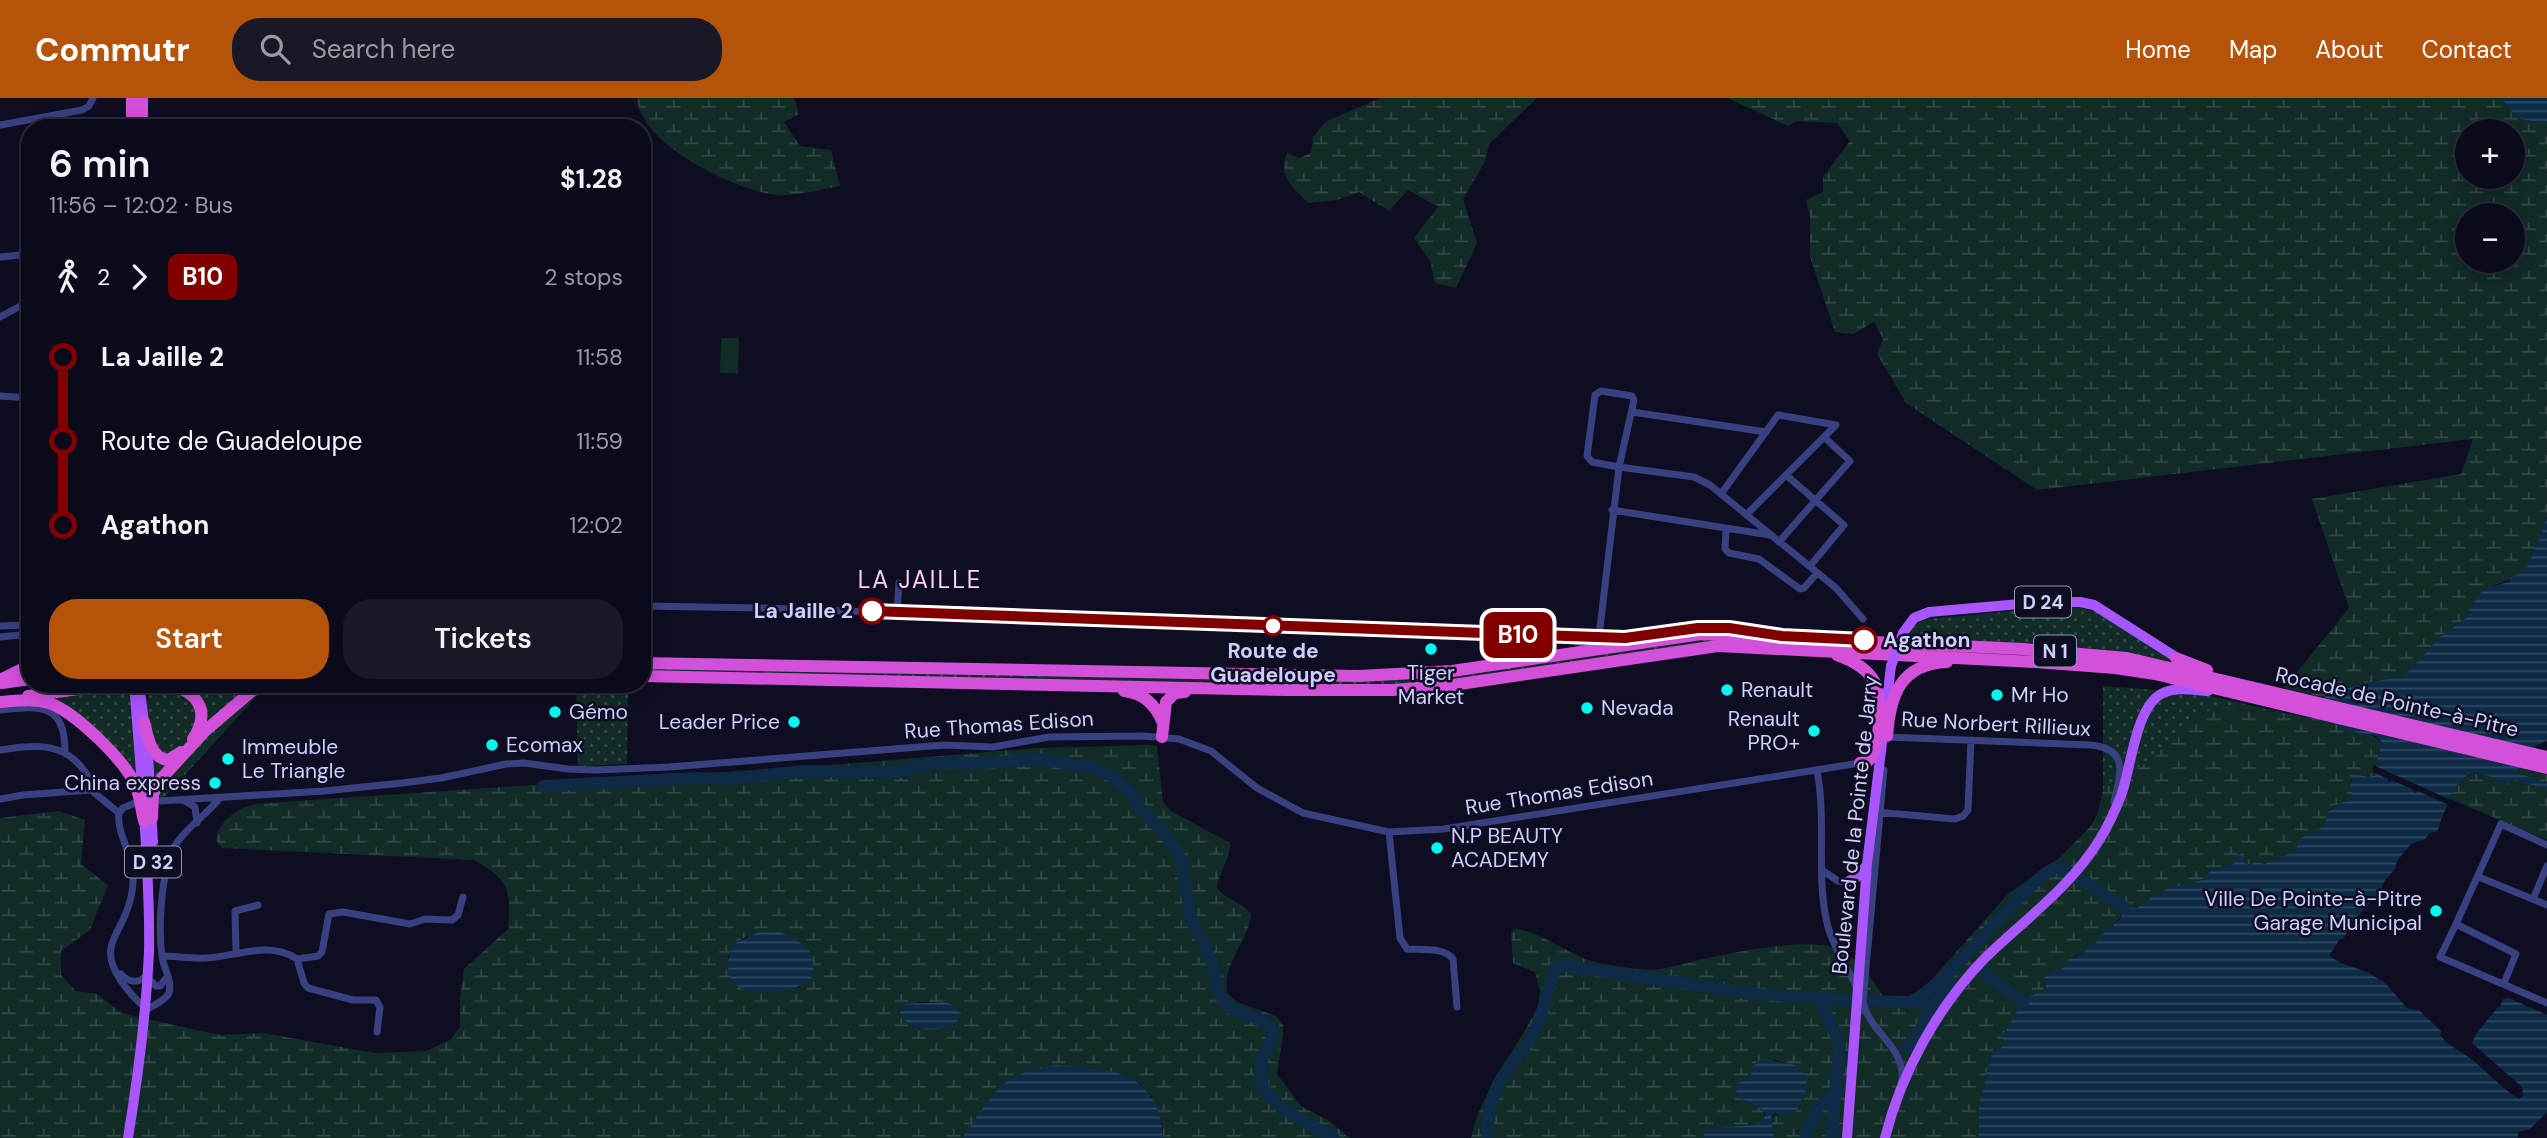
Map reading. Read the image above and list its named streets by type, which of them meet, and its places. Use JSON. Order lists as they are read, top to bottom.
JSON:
{
  "streets": {
    "highway": ["N 1", "Rocade de Pointe-à-Pitre"],
    "main road": ["D 24", "Boulevard de la Pointe de Jarry", "D 32"],
    "street": ["Rue Norbert Rillieux", "Rue Thomas Edison"]
  },
  "crossings": [
    ["D 24", "N 1"],
    ["D 24", "Rocade de Pointe-à-Pitre"],
    ["D 24", "Rue Norbert Rillieux"],
    ["D 24", "Boulevard de la Pointe de Jarry"],
    ["N 1", "Rocade de Pointe-à-Pitre"],
    ["N 1", "Boulevard de la Pointe de Jarry"],
    ["Rocade de Pointe-à-Pitre", "Boulevard de la Pointe de Jarry"],
    ["Rue Norbert Rillieux", "Boulevard de la Pointe de Jarry"]
  ],
  "districts": ["LA JAILLE"],
  "places": [
    "La Jaille 2",
    "Route de Guadeloupe",
    "Agathon",
    "Tiger Market",
    "Renault",
    "Mr Ho",
    "Nevada",
    "Gémo",
    "Leader Price",
    "Renault PRO+",
    "Ecomax",
    "Immeuble Le Triangle",
    "China express",
    "N.P BEAUTY ACADEMY",
    "Ville De Pointe-à-Pitre Garage Municipal"
  ],
  "lines": ["bus line B10"],
  "page": {
    "header": "Commutr",
    "search": "Search here",
    "nav": [
      "Home",
      "Map",
      "About",
      "Contact"
    ],
    "on_map": "B10",
    "map_buttons": ["+", "−"],
    "heading": ["6 min", "11:56 – 12:02 · Bus", "$1.28"],
    "legs": ["2", "B10", "2 stops"],
    "list": [
      {
        "name": "La Jaille 2",
        "value": "11:58"
      },
      {
        "name": "Route de Guadeloupe",
        "value": "11:59"
      },
      {
        "name": "Agathon",
        "value": "12:02"
      }
    ],
    "buttons": ["Start", "Tickets"]
  }
}
